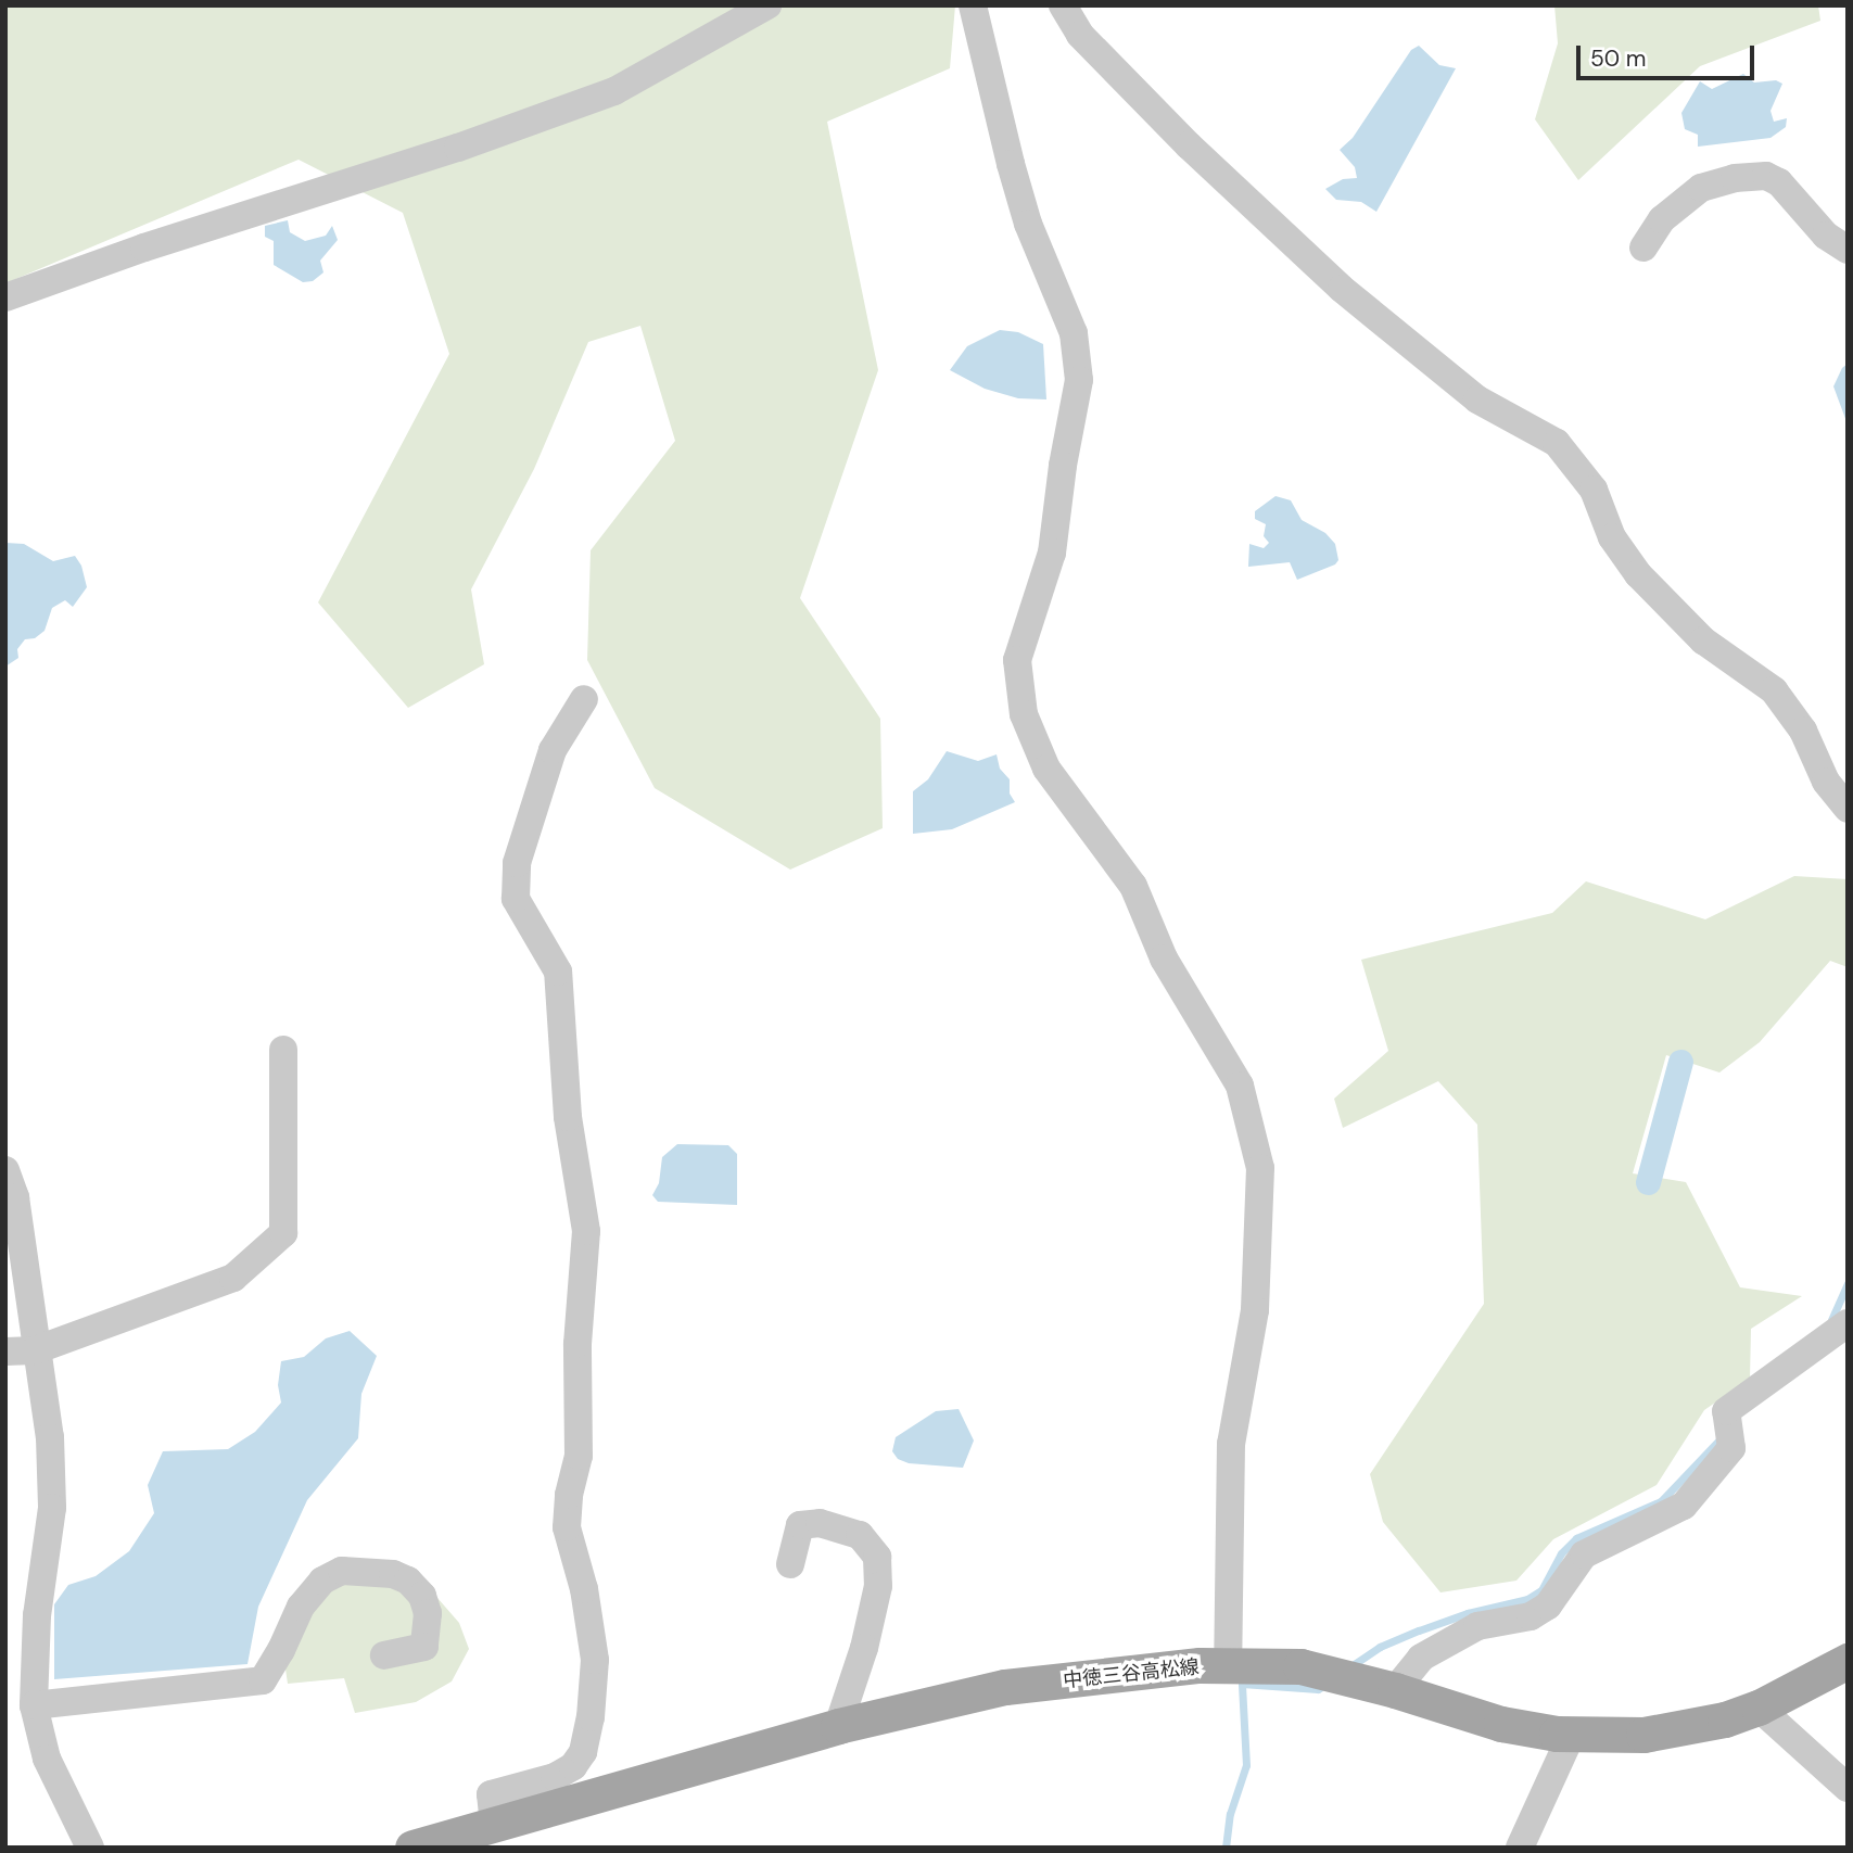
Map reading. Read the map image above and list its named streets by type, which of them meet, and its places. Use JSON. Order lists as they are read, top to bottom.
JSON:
{
  "streets": {
    "main road": ["中徳三谷高松線"]
  },
  "scale_bar": "50 m"
}
